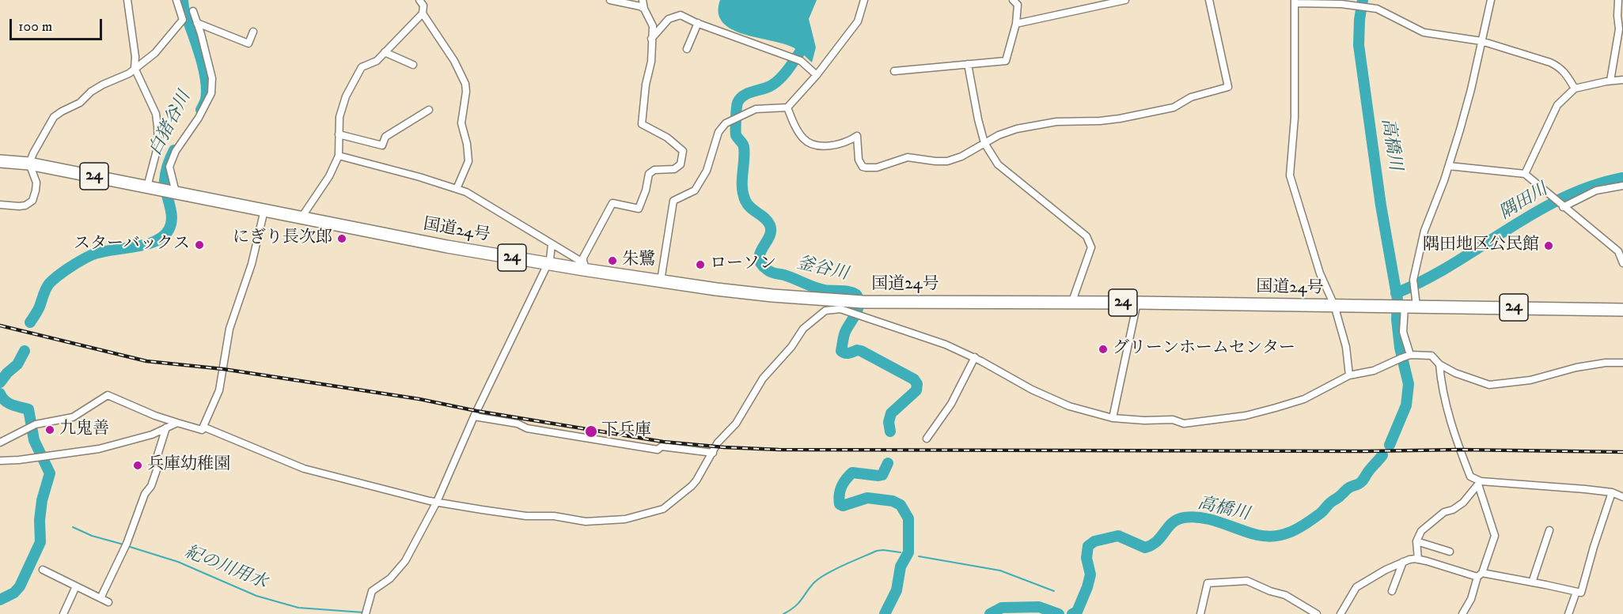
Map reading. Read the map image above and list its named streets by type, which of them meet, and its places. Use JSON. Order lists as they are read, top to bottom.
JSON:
{
  "streets": {
    "highway": ["24", "国道24号"]
  },
  "water": [
    "白猪谷川",
    "高橋川",
    "隅田川",
    "釜谷川",
    "紀の川用水"
  ],
  "places": [
    "にぎり長次郎",
    "スターバックス",
    "隅田地区公民館",
    "朱鷺",
    "ローソン",
    "グリーンホームセンター",
    "九鬼善",
    "下兵庫",
    "兵庫幼稚園"
  ],
  "scale_bar": "100 m"
}
